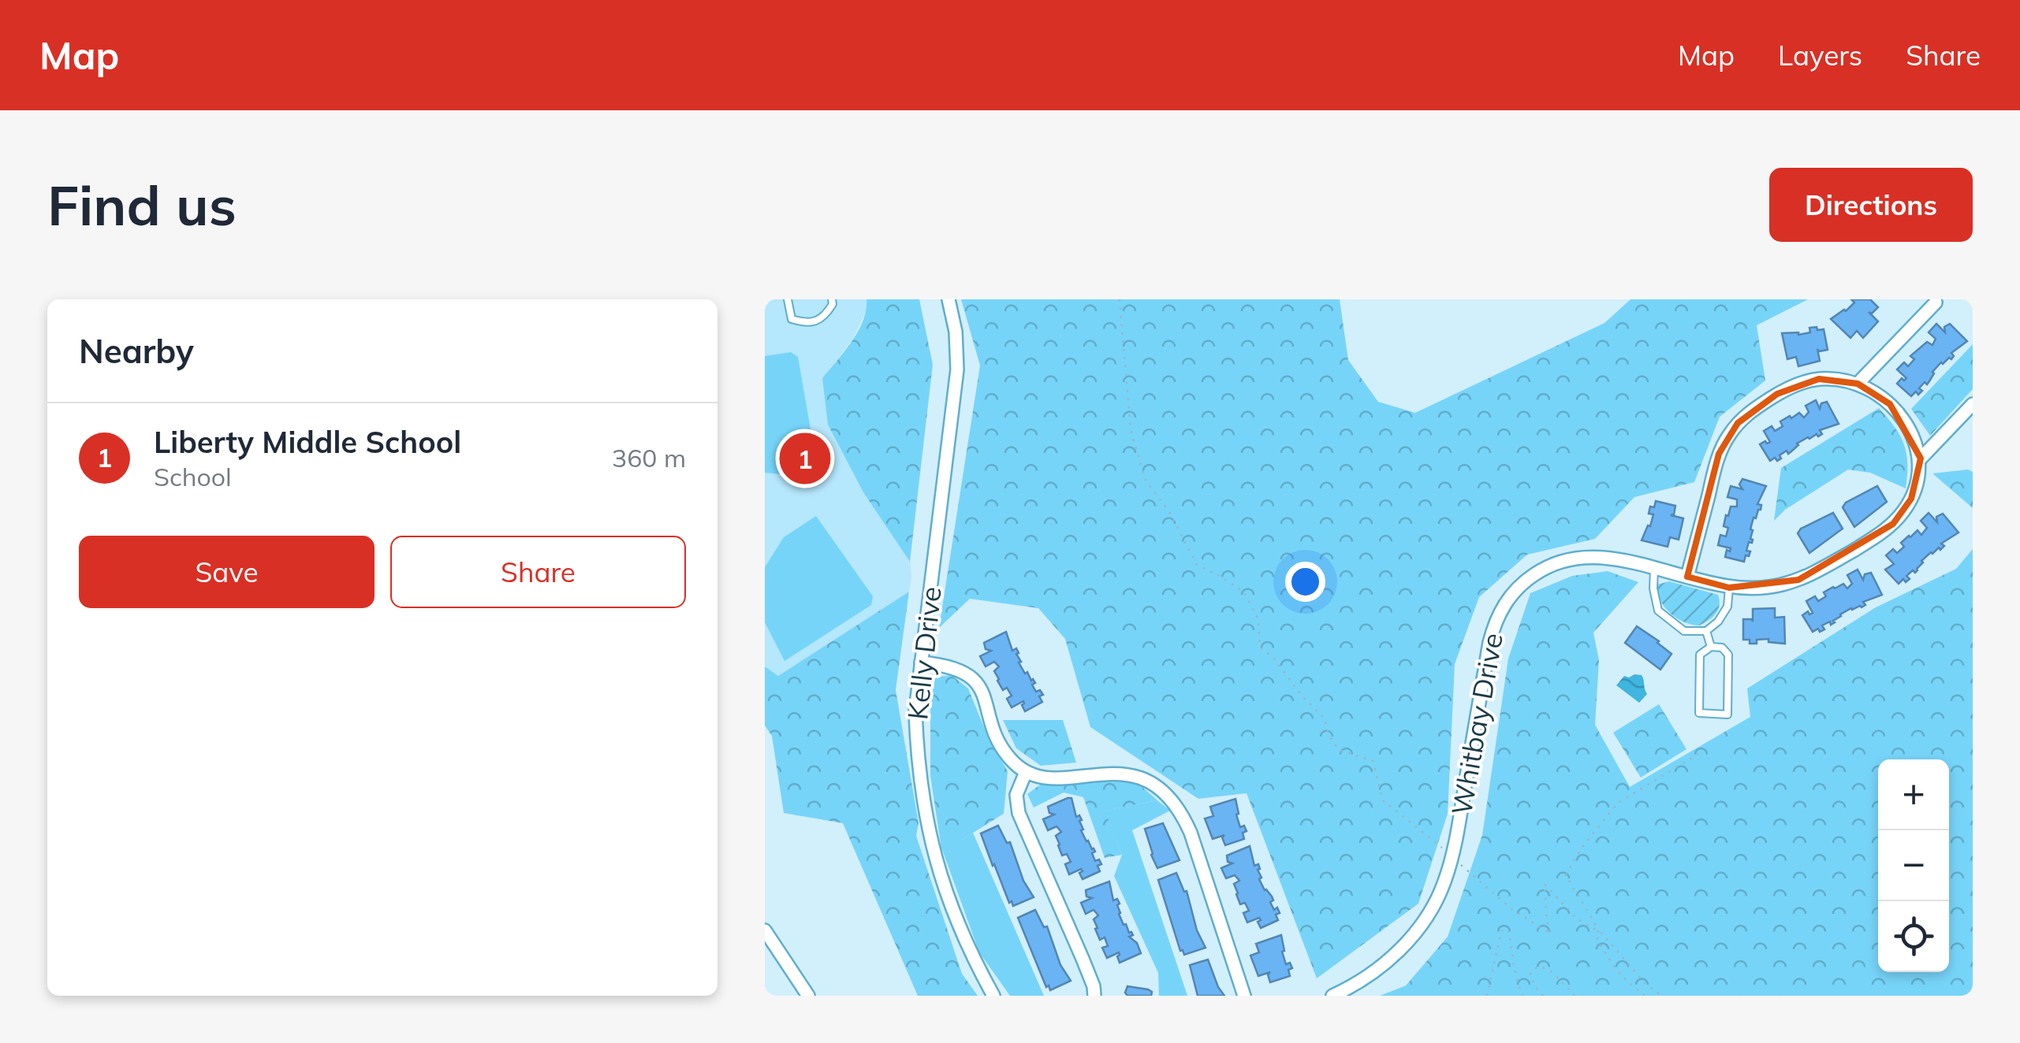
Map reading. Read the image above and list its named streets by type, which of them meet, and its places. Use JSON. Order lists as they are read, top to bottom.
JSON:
{
  "streets": {
    "street": ["Kelly Drive", "Whitbay Drive"]
  },
  "page": {
    "header": "Map",
    "nav": ["Map", "Layers", "Share"],
    "buttons": [
      "Directions",
      ["Save", "Share"]
    ],
    "title": "Find us",
    "heading": "Nearby",
    "list": [
      {
        "mark": "1",
        "name": "Liberty Middle School",
        "note": "School",
        "value": "360 m"
      }
    ],
    "pins": "1",
    "map_buttons": ["+", "−"]
  }
}
